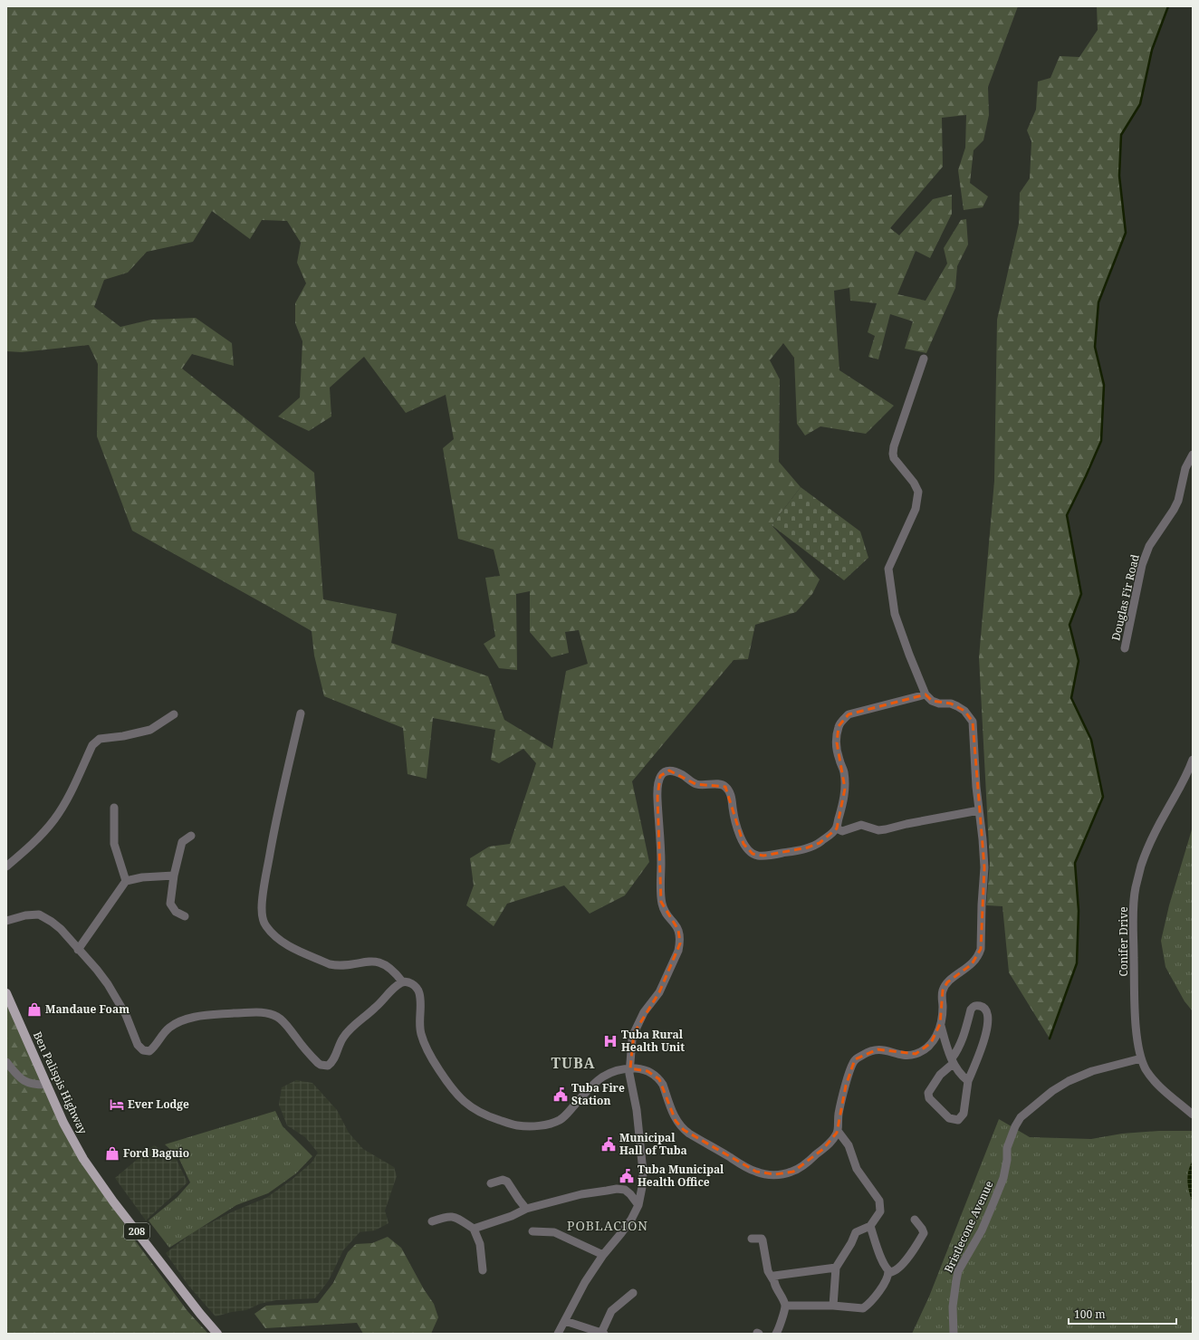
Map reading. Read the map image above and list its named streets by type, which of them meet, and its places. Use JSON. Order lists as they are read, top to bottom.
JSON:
{
  "streets": {
    "main road": ["Ben Palispis Highway", "208"],
    "street": ["Douglas Fir Road", "Conifer Drive", "Bristlecone Avenue"]
  },
  "crossings": [
    ["Conifer Drive", "Bristlecone Avenue"]
  ],
  "districts": ["TUBA", "POBLACION"],
  "places": {
    "shop": ["Mandaue Foam", "Ford Baguio"],
    "hospital": ["Tuba Rural Health Unit"],
    "public building": ["Tuba Fire Station", "Municipal Hall of Tuba", "Tuba Municipal Health Office"],
    "hotel": ["Ever Lodge"]
  },
  "scale_bar": "100 m"
}
